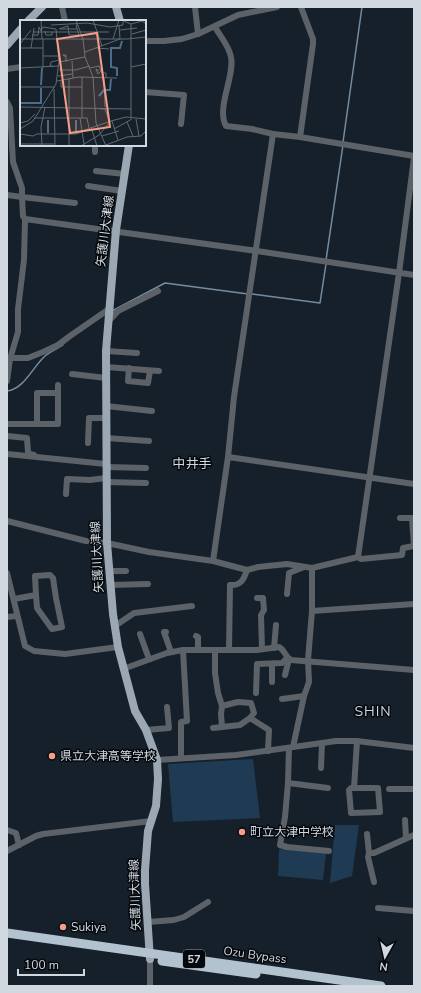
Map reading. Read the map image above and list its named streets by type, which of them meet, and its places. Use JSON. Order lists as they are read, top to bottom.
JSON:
{
  "streets": {
    "highway": ["Ozu Bypass", "57"],
    "main road": ["矢護川大津線"]
  },
  "crossings": [
    ["矢護川大津線", "Ozu Bypass"]
  ],
  "districts": ["中井手", "SHIN"],
  "places": ["県立大津高等学校", "町立大津中学校", "Sukiya"],
  "scale_bar": "100 m",
  "north": "bottom"
}
